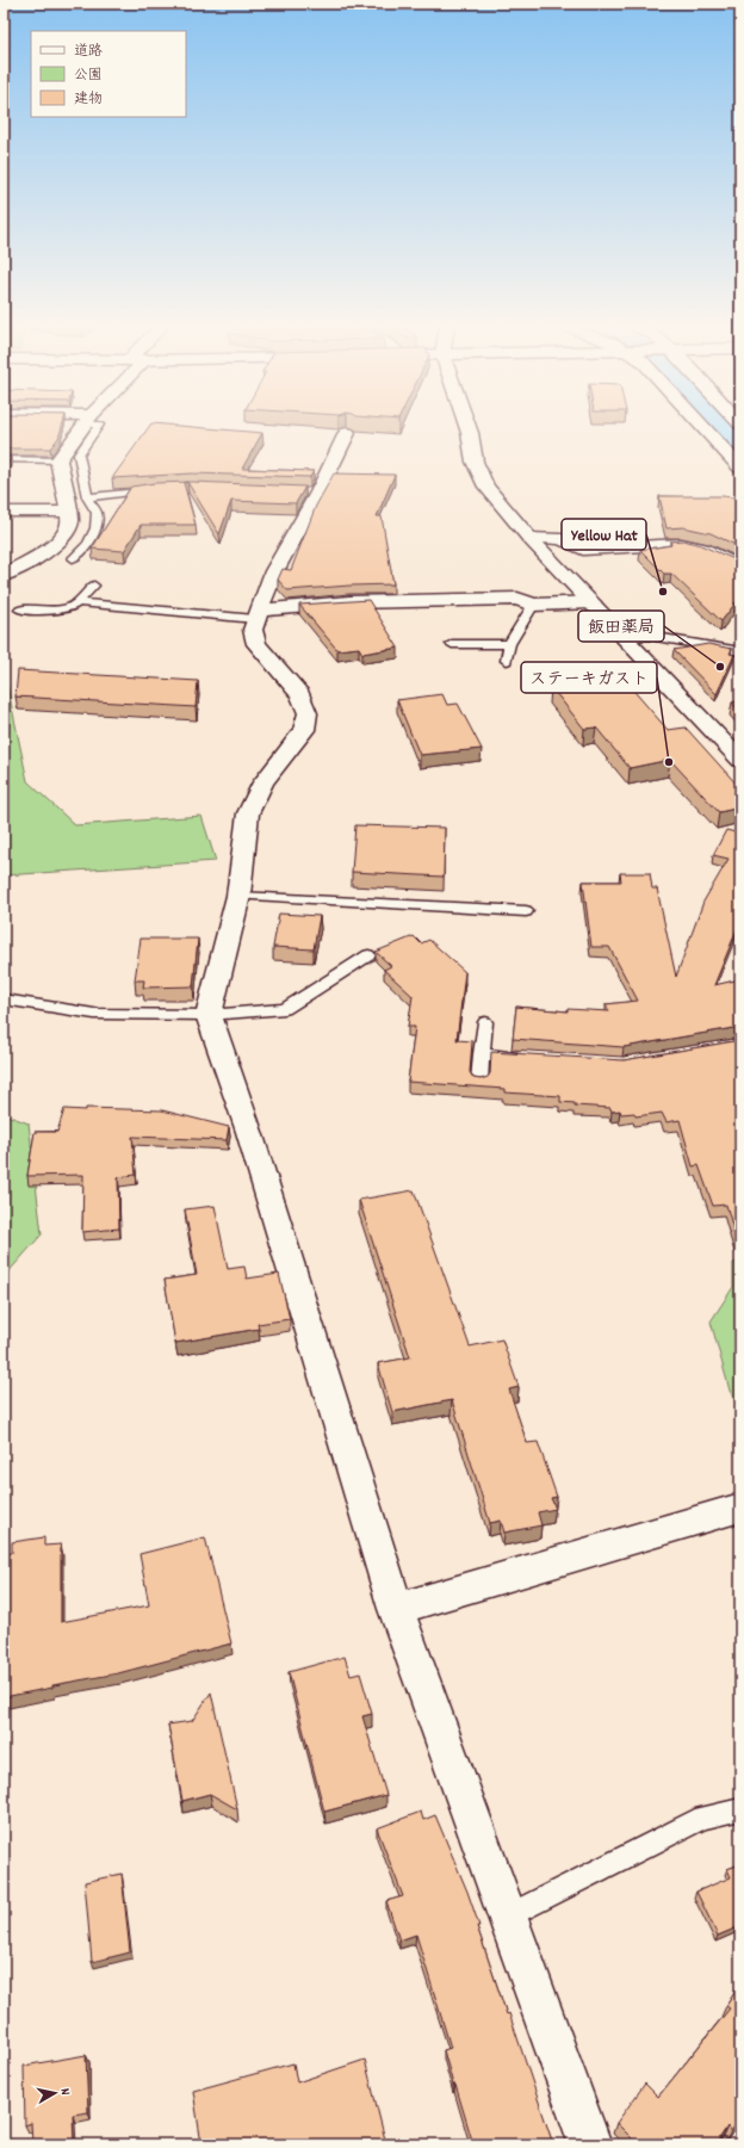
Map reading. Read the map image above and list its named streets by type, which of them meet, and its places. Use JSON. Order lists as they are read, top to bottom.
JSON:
{
  "places": ["Yellow Hat", "飯田薬局", "ステーキガスト"],
  "legend": ["道路", "公園", "建物"],
  "north": "right"
}
